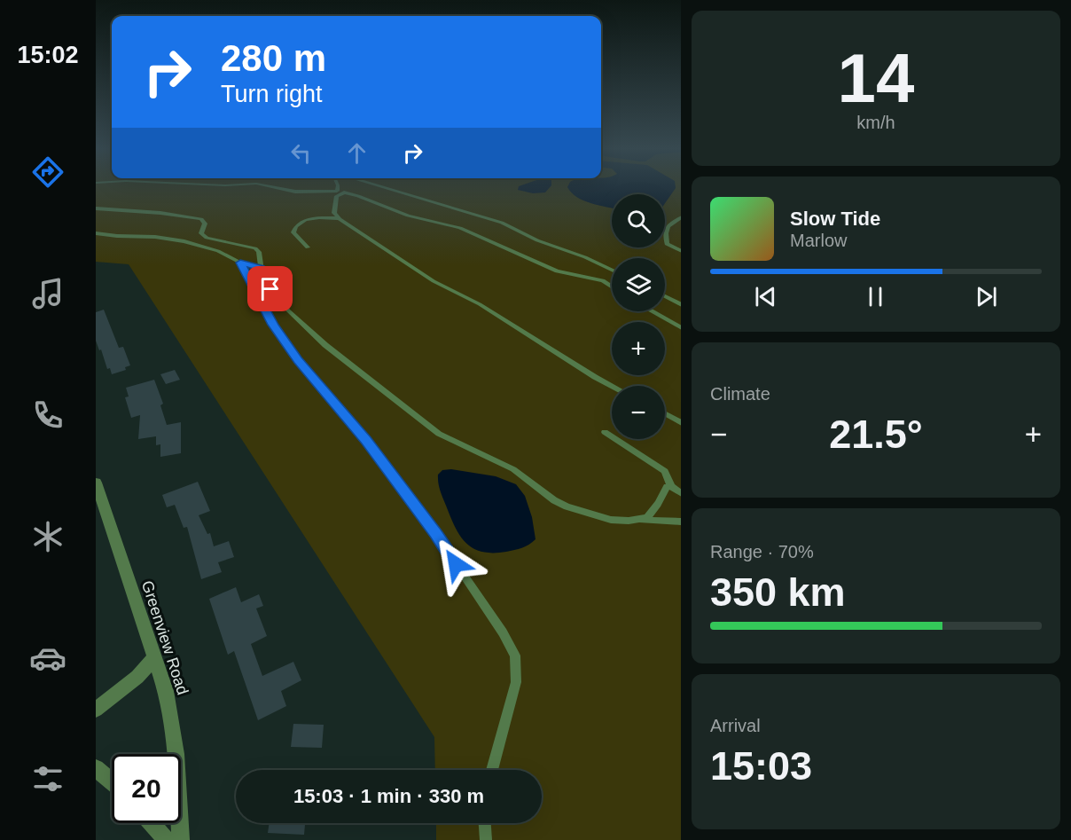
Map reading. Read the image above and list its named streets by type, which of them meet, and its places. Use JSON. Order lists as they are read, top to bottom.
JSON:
{
  "streets": {
    "street": ["Greenview Road"]
  },
  "page": {
    "tabs": "15:02",
    "tile": [
      ["14", "km/h"],
      "Climate",
      ["Range · 70%", "350 km"],
      ["Arrival", "15:03"]
    ],
    "turn": ["280 m", "Turn right"],
    "map_buttons": ["+", "−"],
    "song": ["Slow Tide", "Marlow"],
    "heat": ["−", "21.5°", "+"],
    "limit": "20",
    "trip": "15:03 · 1 min · 330 m"
  }
}
